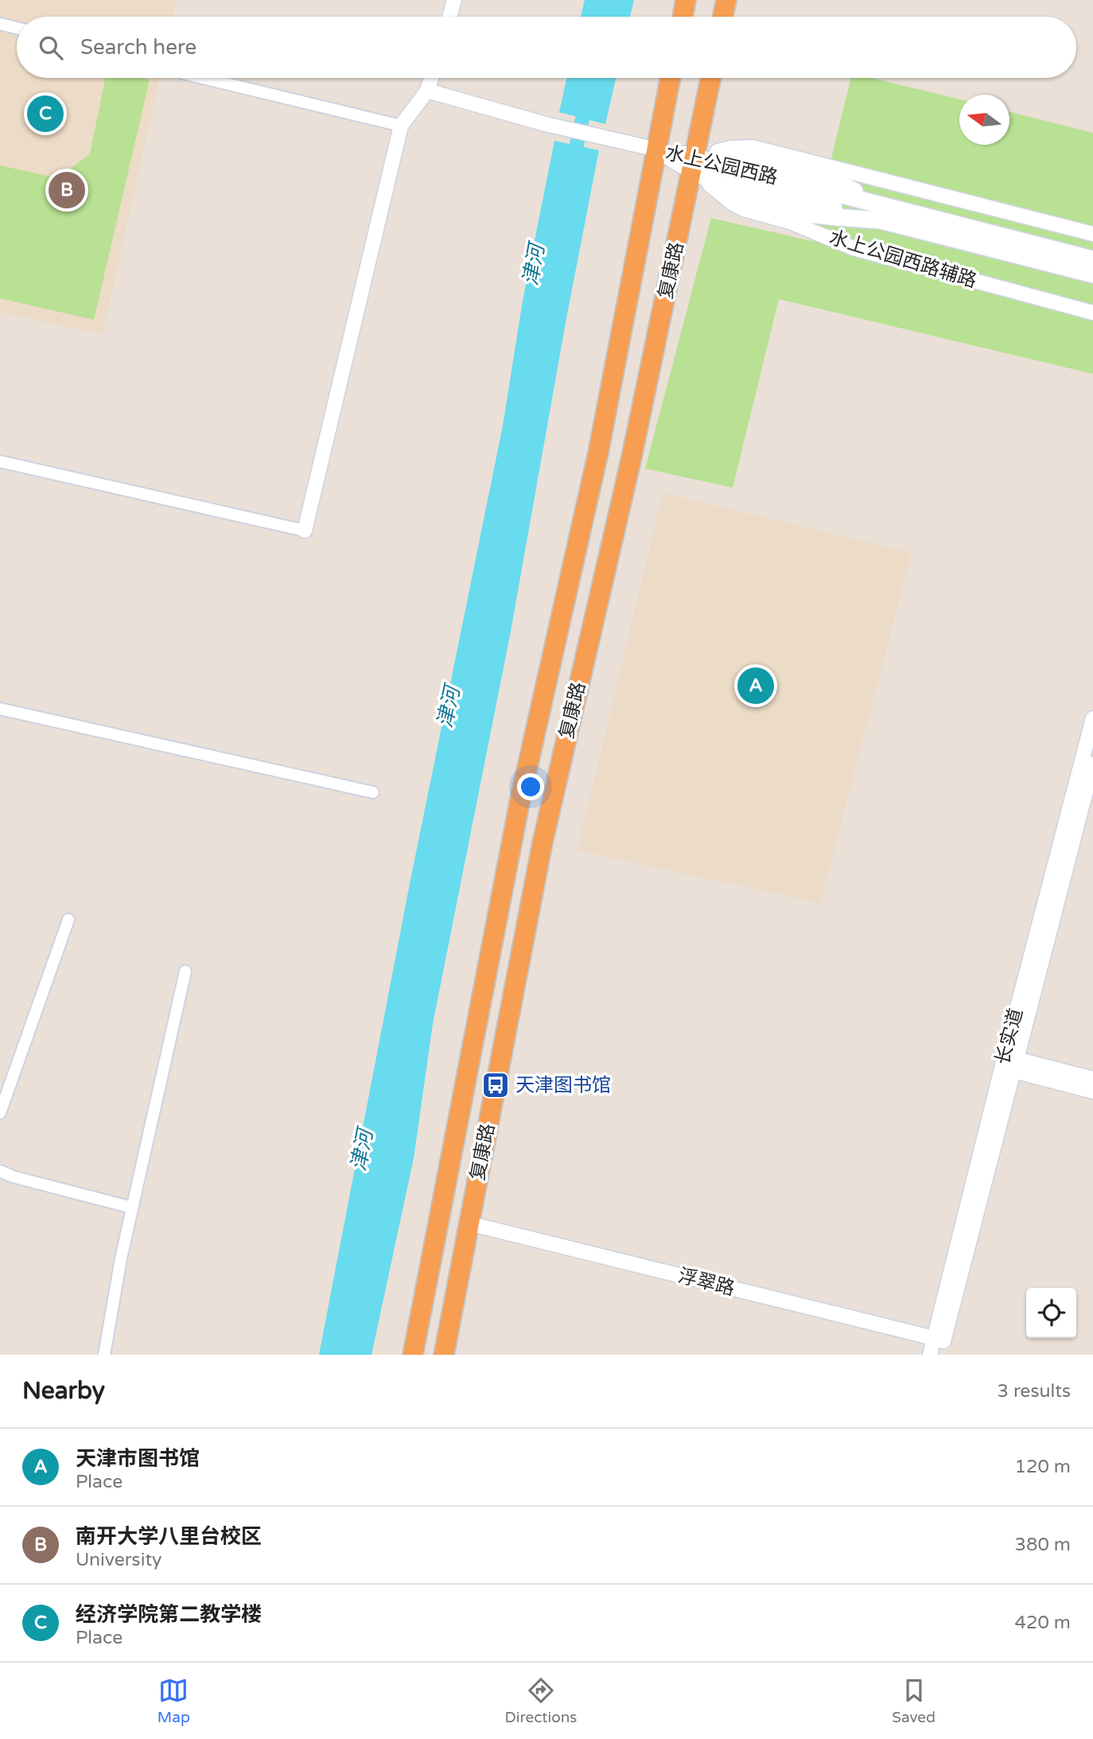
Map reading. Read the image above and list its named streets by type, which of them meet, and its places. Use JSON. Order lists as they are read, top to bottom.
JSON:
{
  "streets": {
    "highway": ["复康路"],
    "main road": ["水上公园西路"],
    "street": ["水上公园西路辅路", "长实道", "浮翠路"]
  },
  "crossings": [
    ["水上公园西路", "水上公园西路辅路"],
    ["水上公园西路", "复康路"],
    ["水上公园西路辅路", "复康路"],
    ["复康路", "浮翠路"],
    ["长实道", "浮翠路"]
  ],
  "water": ["津河"],
  "places": {
    "bus stop": ["天津图书馆"]
  },
  "north": "left",
  "page": {
    "search": "Search here",
    "pins": ["C", "B", "A"],
    "heading": ["Nearby", "3 results"],
    "list": [
      {
        "mark": "A",
        "name": "天津市图书馆",
        "note": "Place",
        "value": "120 m"
      },
      {
        "mark": "B",
        "name": "南开大学八里台校区",
        "note": "University",
        "value": "380 m"
      },
      {
        "mark": "C",
        "name": "经济学院第二教学楼",
        "note": "Place",
        "value": "420 m"
      }
    ],
    "nav": ["Map", "Directions", "Saved"]
  }
}
